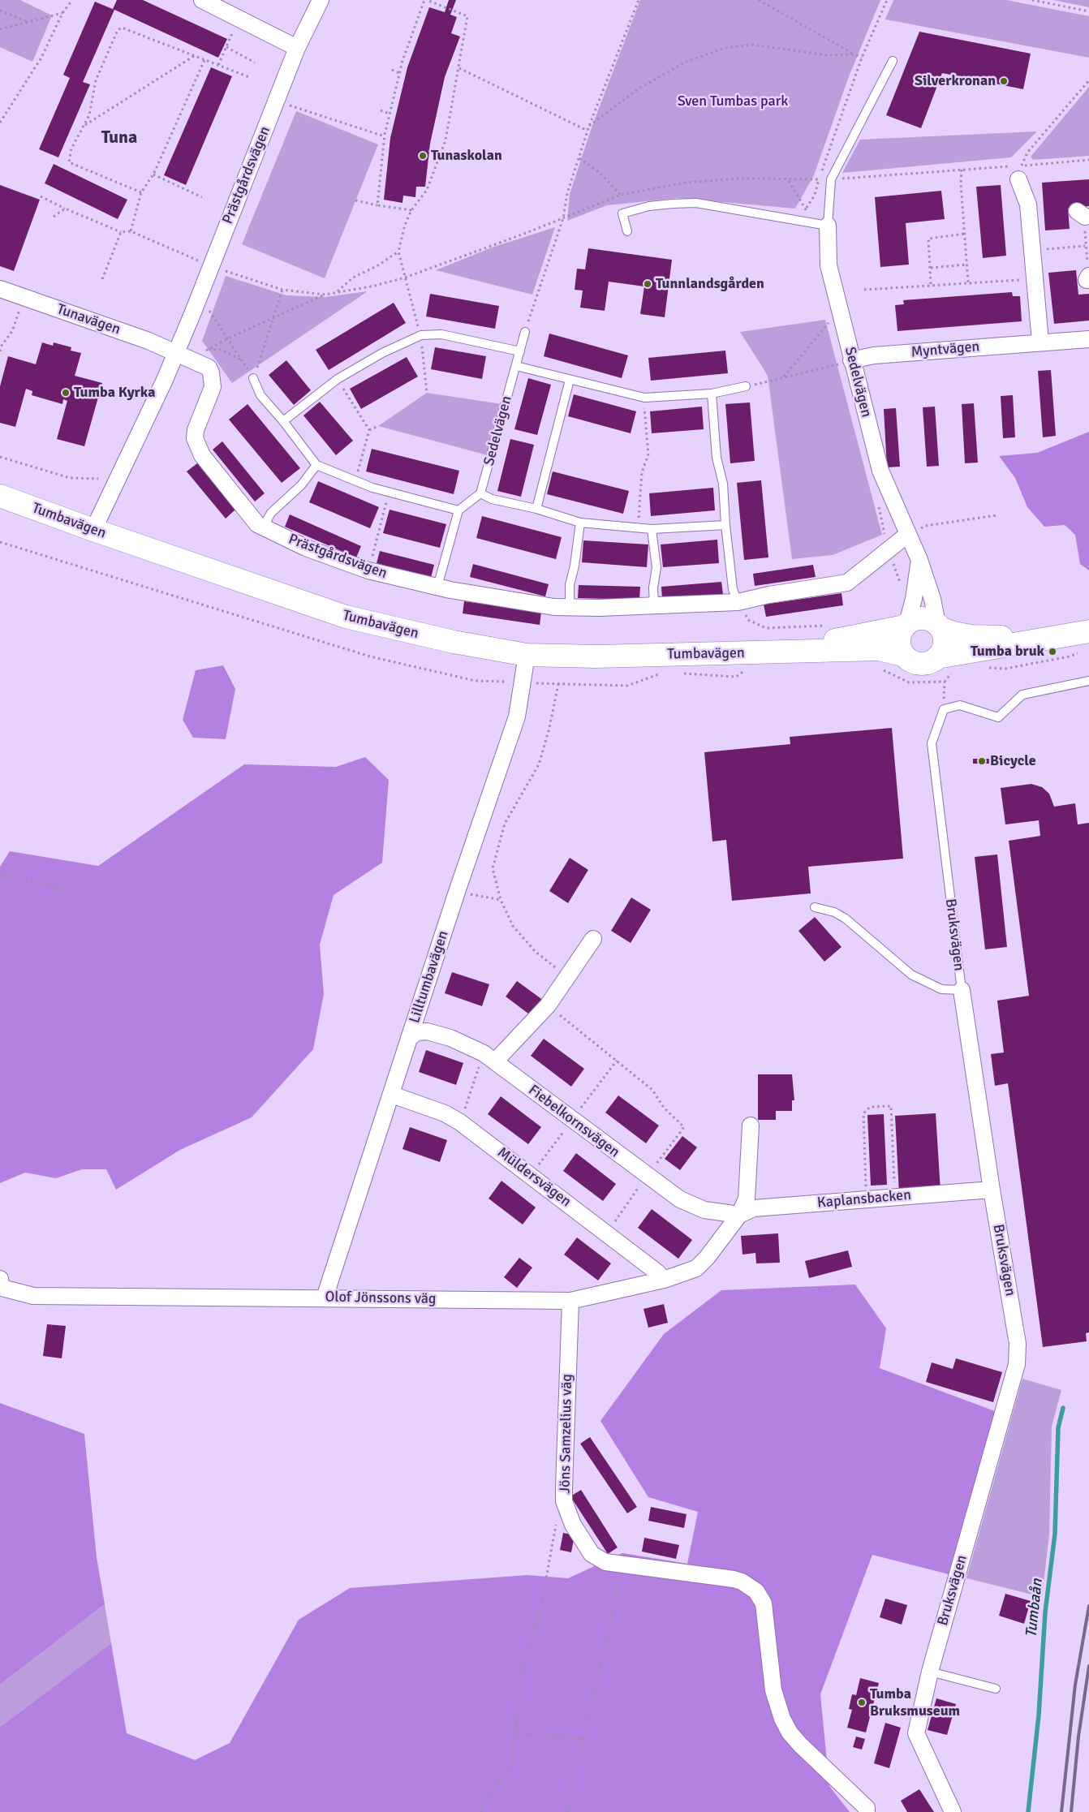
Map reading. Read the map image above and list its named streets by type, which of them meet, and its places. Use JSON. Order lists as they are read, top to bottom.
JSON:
{
  "streets": {
    "main road": ["Tumbavägen"],
    "street": [
      "Prästgårdsvägen",
      "Tunavägen",
      "Myntvägen",
      "Sedelvägen",
      "Bruksvägen",
      "Lilltumbavägen",
      "Fiebelkornsvägen",
      "Müldersvägen",
      "Kaplansbacken",
      "Olof Jönssons väg",
      "Jöns Samzelius väg"
    ]
  },
  "crossings": [
    ["Prästgårdsvägen", "Tunavägen"],
    ["Prästgårdsvägen", "Tumbavägen"],
    ["Myntvägen", "Sedelvägen"],
    ["Sedelvägen", "Tumbavägen"],
    ["Tumbavägen", "Lilltumbavägen"],
    ["Bruksvägen", "Kaplansbacken"],
    ["Lilltumbavägen", "Fiebelkornsvägen"],
    ["Lilltumbavägen", "Müldersvägen"],
    ["Lilltumbavägen", "Olof Jönssons väg"],
    ["Fiebelkornsvägen", "Kaplansbacken"],
    ["Fiebelkornsvägen", "Olof Jönssons väg"],
    ["Müldersvägen", "Olof Jönssons väg"],
    ["Kaplansbacken", "Olof Jönssons väg"],
    ["Olof Jönssons väg", "Jöns Samzelius väg"]
  ],
  "districts": ["Tuna"],
  "water": ["Tumbaån"],
  "parks": ["Sven Tumbas park"],
  "places": [
    "Silverkronan",
    "Tunaskolan",
    "Tunnlandsgården",
    "Tumba Kyrka",
    "Tumba bruk",
    "Bicycle",
    "Tumba Bruksmuseum"
  ]
}
